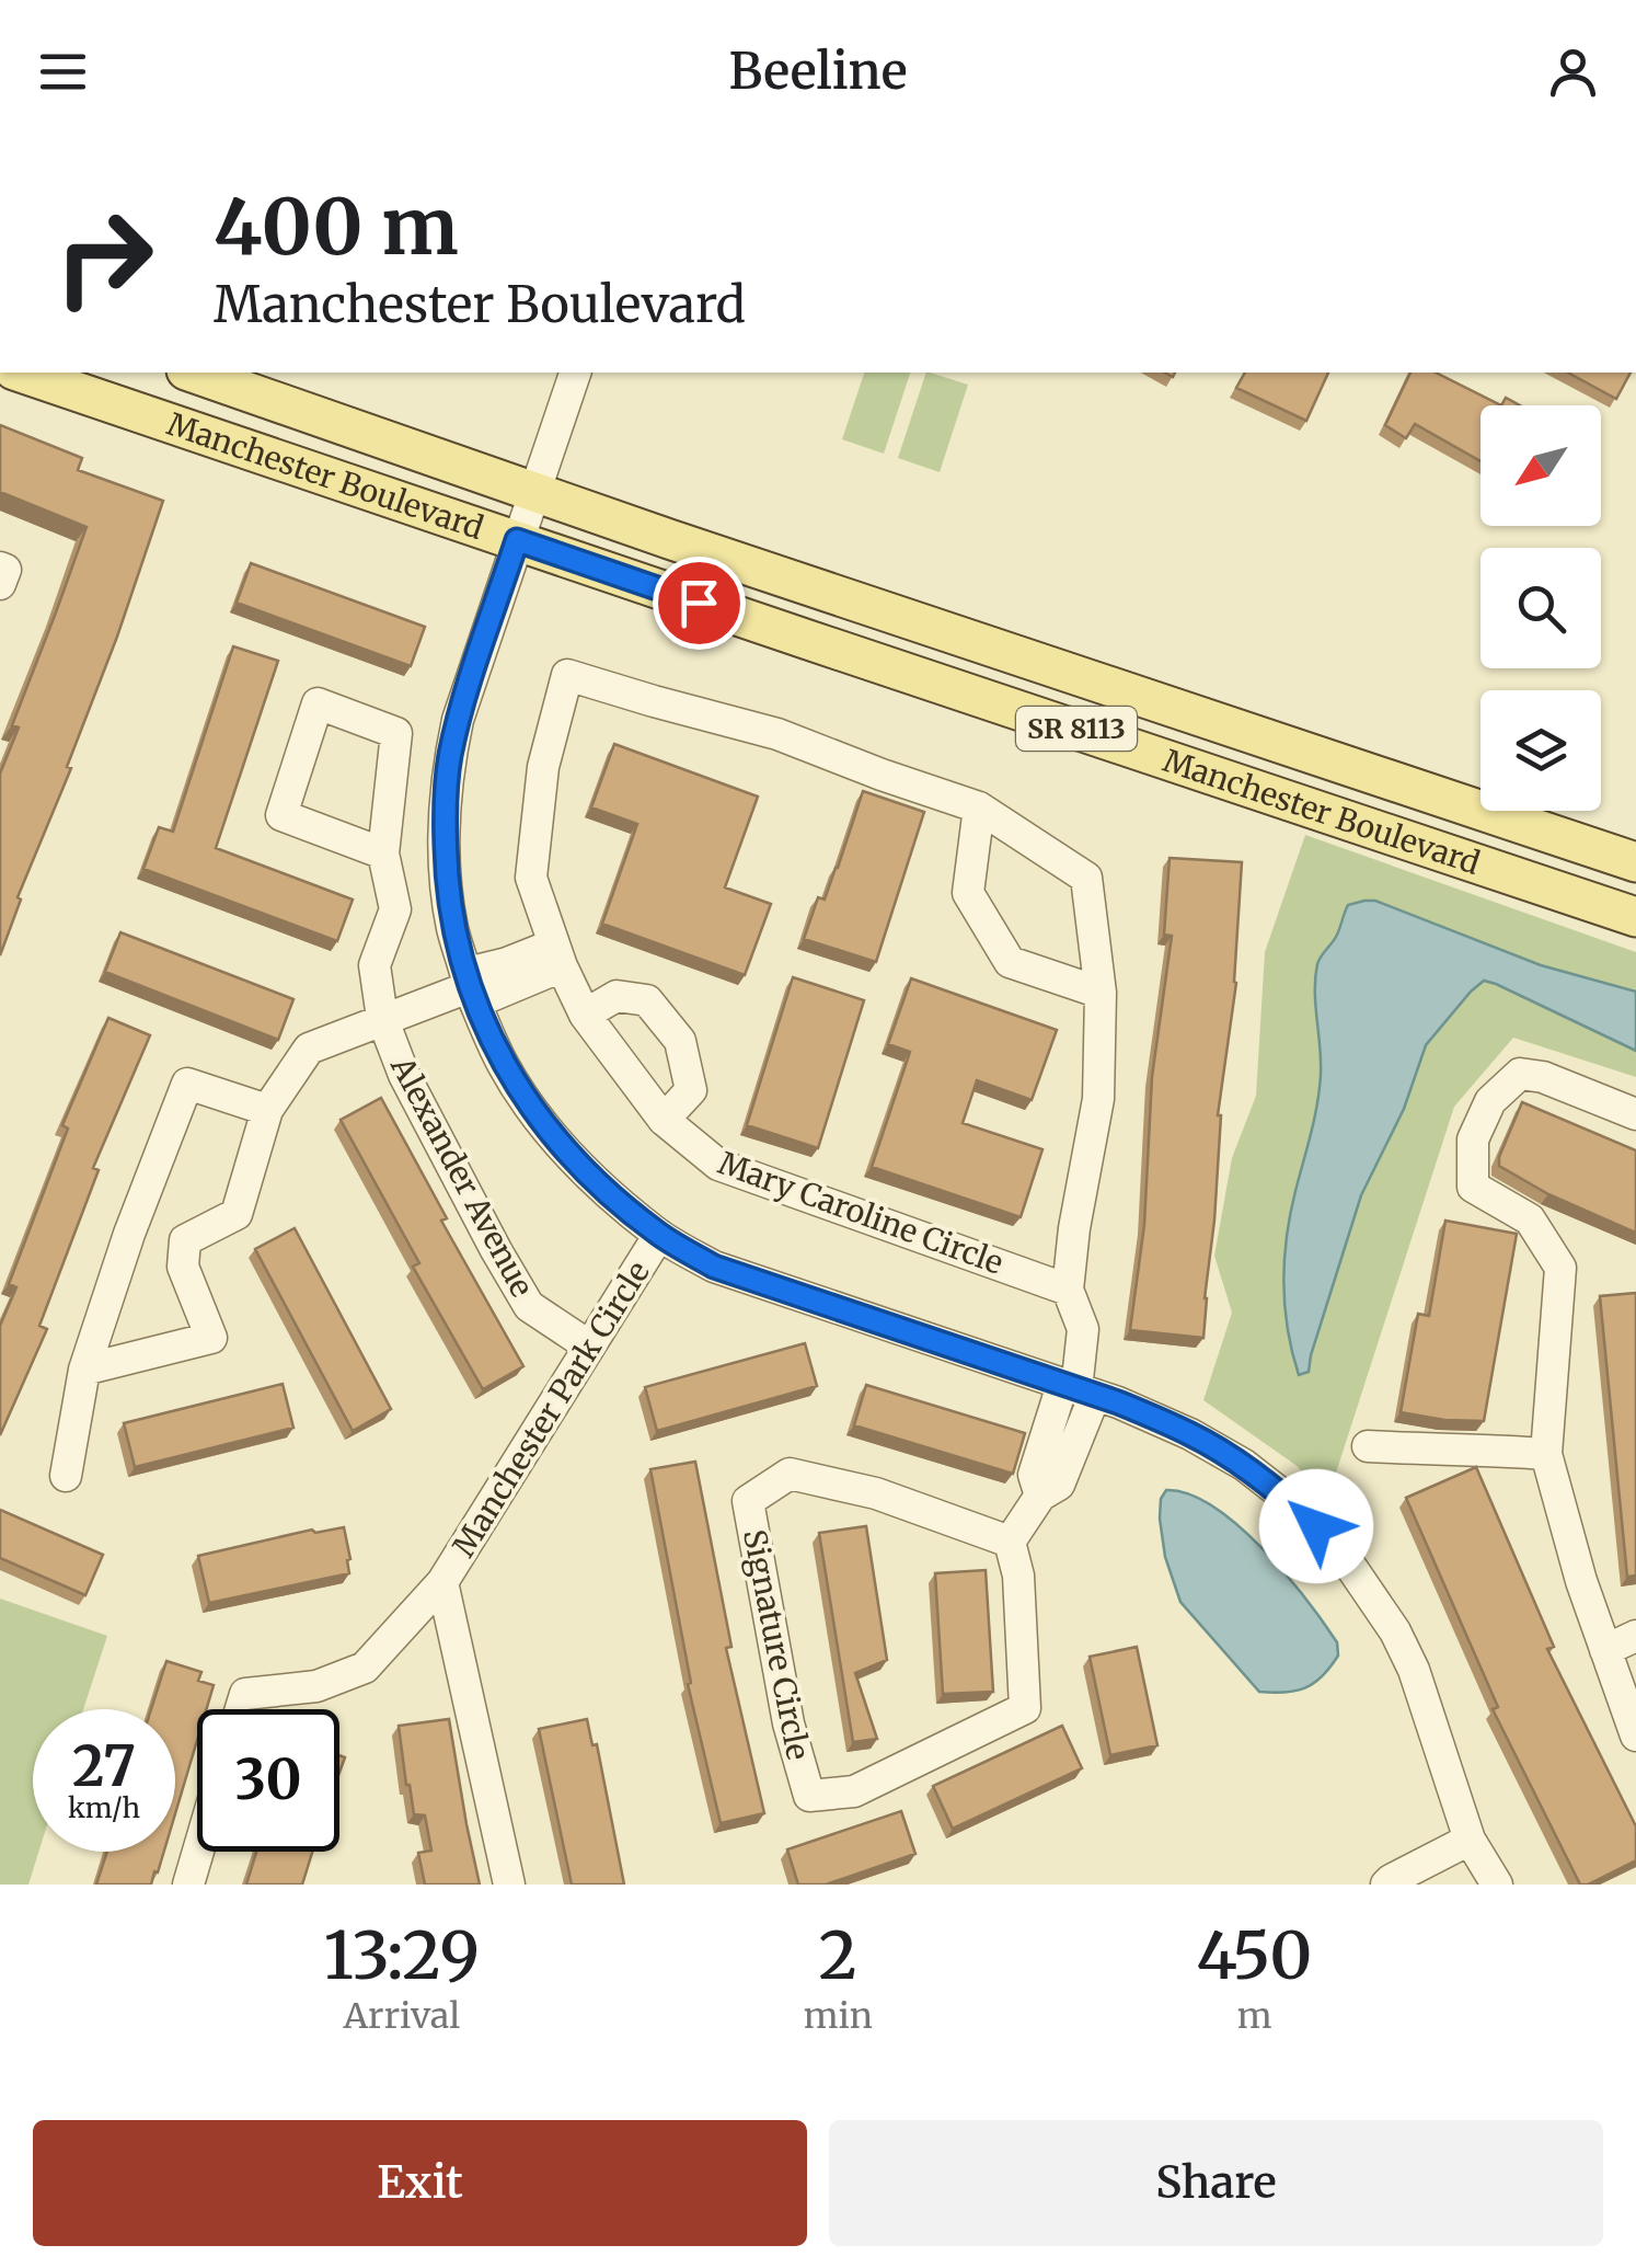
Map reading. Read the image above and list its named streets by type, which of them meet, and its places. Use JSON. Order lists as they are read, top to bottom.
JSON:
{
  "streets": {
    "main road": ["Manchester Boulevard", "SR 8113"],
    "street": [
      "Alexander Avenue",
      "Mary Caroline Circle",
      "Manchester Park Circle",
      "Signature Circle"
    ]
  },
  "crossings": [
    ["Alexander Avenue", "Manchester Park Circle"]
  ],
  "north": "bottom left",
  "page": {
    "header": "Beeline",
    "turn": ["400 m", "Manchester Boulevard"],
    "speed": "27 km/h",
    "limit": "30",
    "eta": [
      "13:29",
      "Arrival",
      "2",
      "min",
      "450",
      "m"
    ],
    "buttons": ["Exit", "Share"]
  }
}
